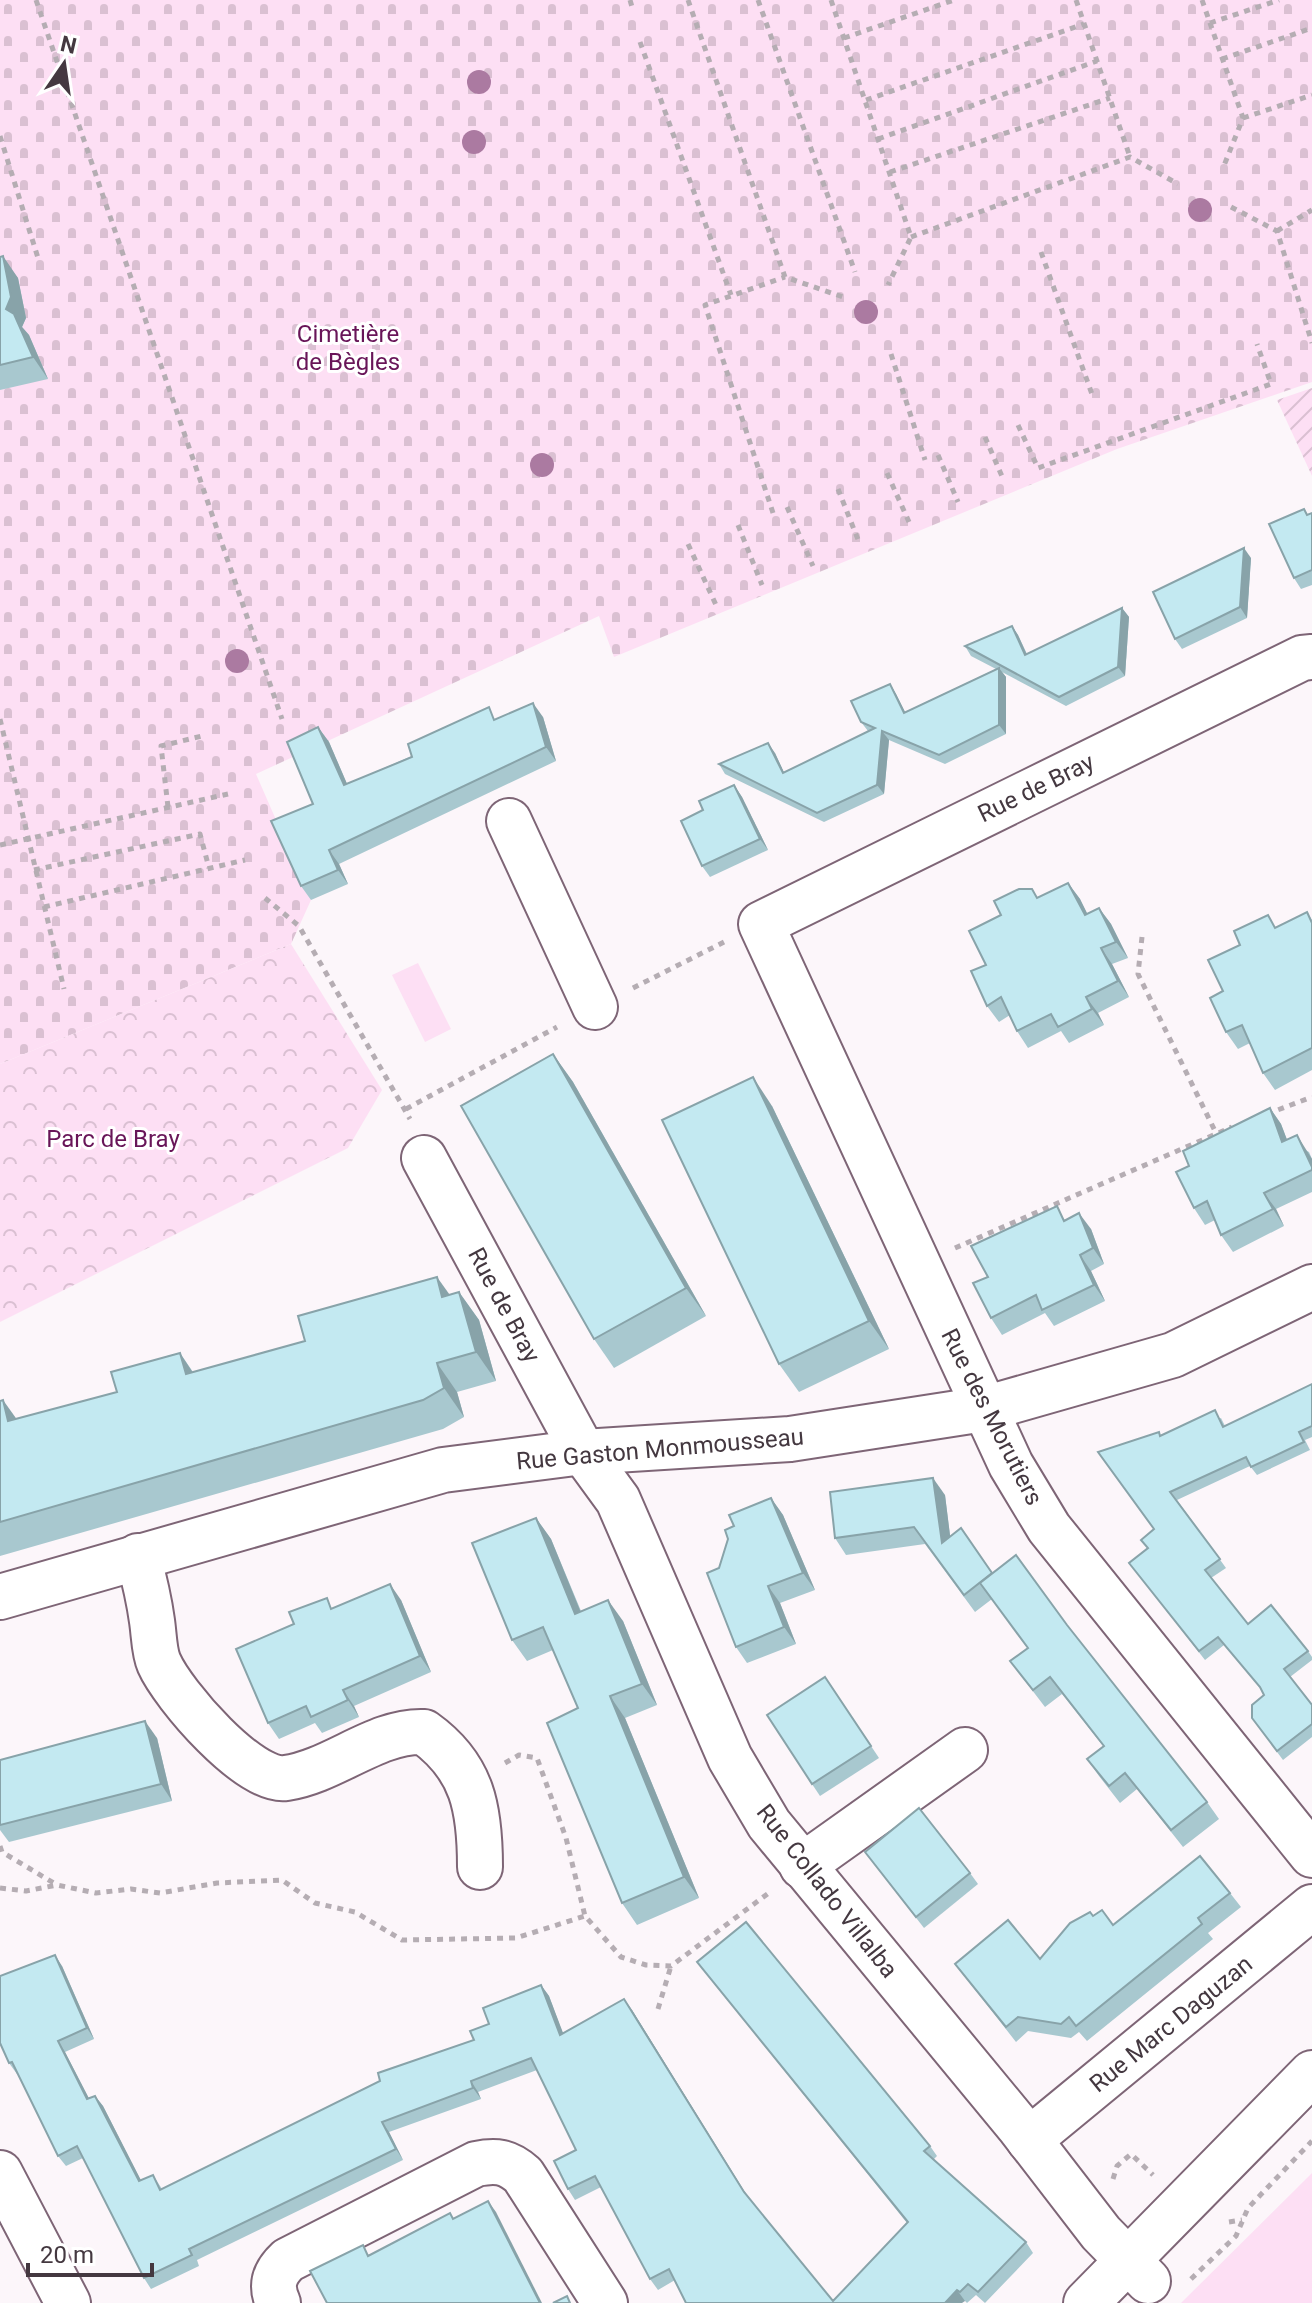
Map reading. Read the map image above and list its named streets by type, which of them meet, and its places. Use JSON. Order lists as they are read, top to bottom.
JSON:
{
  "streets": {
    "street": [
      "Rue de Bray",
      "Rue des Morutiers",
      "Rue Gaston Monmousseau",
      "Rue Collado Villalba",
      "Rue Marc Daguzan"
    ]
  },
  "crossings": [
    ["Rue de Bray", "Rue des Morutiers"],
    ["Rue de Bray", "Rue Gaston Monmousseau"],
    ["Rue de Bray", "Rue Collado Villalba"],
    ["Rue des Morutiers", "Rue Gaston Monmousseau"],
    ["Rue Gaston Monmousseau", "Rue Collado Villalba"],
    ["Rue Collado Villalba", "Rue Marc Daguzan"]
  ],
  "parks": ["Cimetière de Bègles", "Parc de Bray"],
  "scale_bar": "20 m",
  "north": "top"
}
